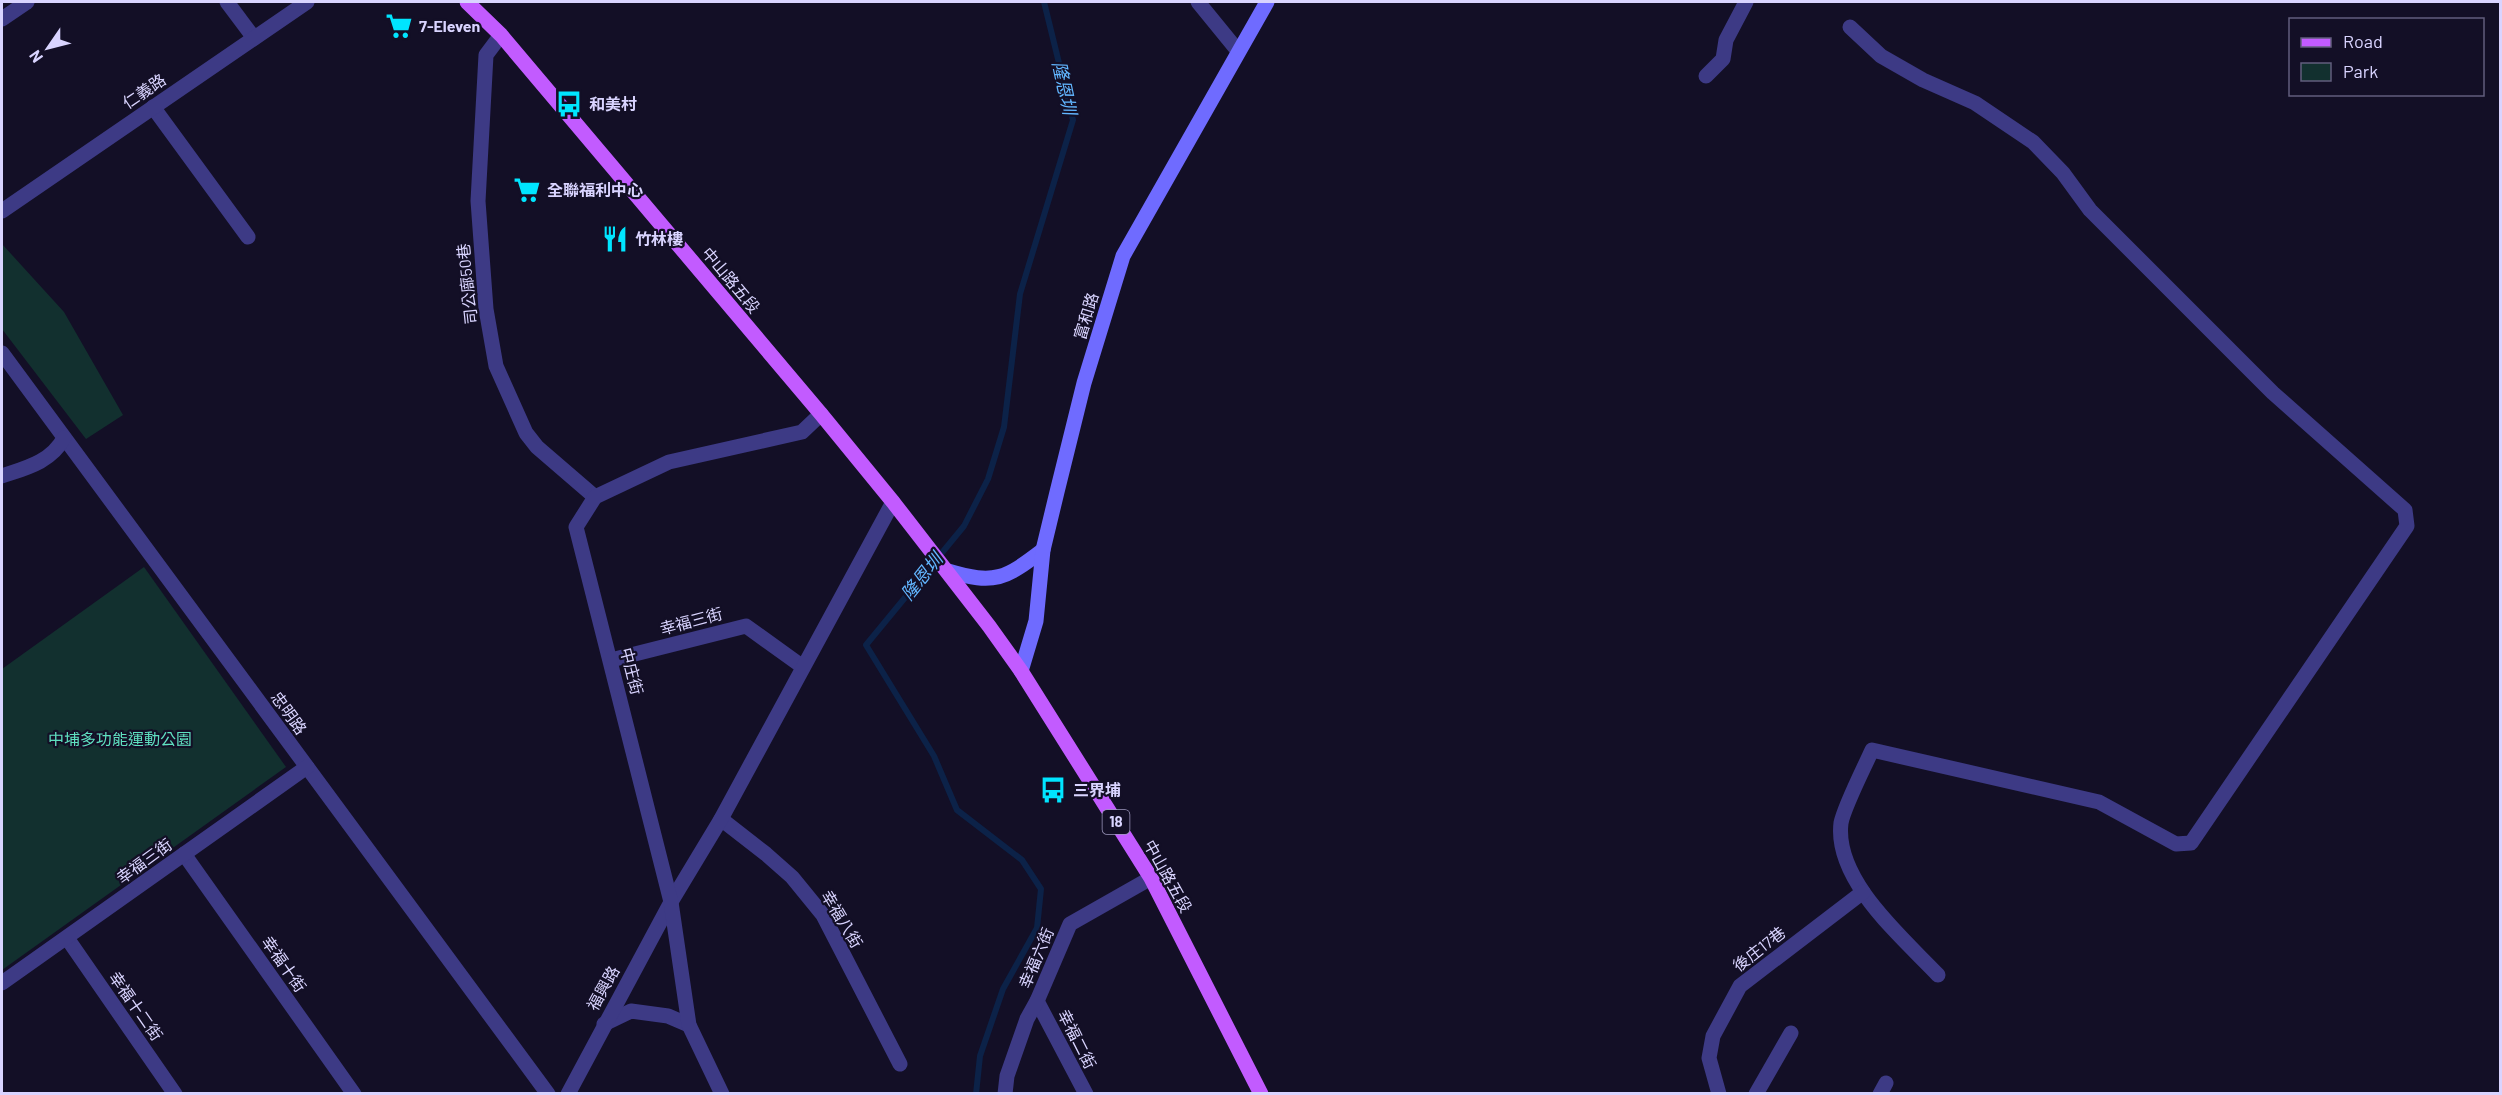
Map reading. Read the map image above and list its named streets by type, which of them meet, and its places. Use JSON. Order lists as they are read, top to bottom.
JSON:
{
  "streets": {
    "main road": ["中山路五段", "18"],
    "street": [
      "仁義路",
      "司公廍50巷",
      "富和路",
      "幸福三街",
      "中庄街",
      "忠明路",
      "幸福八街",
      "後庄17巷",
      "幸福六街",
      "幸福十街",
      "福興路",
      "幸福十二街",
      "幸福二街"
    ]
  },
  "crossings": [
    ["中山路五段", "司公廍50巷"],
    ["中山路五段", "富和路"],
    ["中山路五段", "幸福六街"],
    ["中山路五段", "福興路"],
    ["司公廍50巷", "中庄街"],
    ["幸福三街", "中庄街"],
    ["幸福三街", "忠明路"],
    ["幸福三街", "幸福十街"],
    ["幸福三街", "福興路"],
    ["幸福三街", "幸福十二街"],
    ["中庄街", "福興路"],
    ["幸福八街", "福興路"],
    ["幸福六街", "幸福二街"]
  ],
  "water": ["隆恩圳"],
  "parks": ["中埔多功能運動公園"],
  "places": {
    "supermarket": ["7-Eleven", "全聯福利中心"],
    "bus stop": ["和美村", "三界埔"],
    "restaurant": ["竹林樓"]
  },
  "legend": ["Road", "Park"],
  "north": "bottom left"
}
